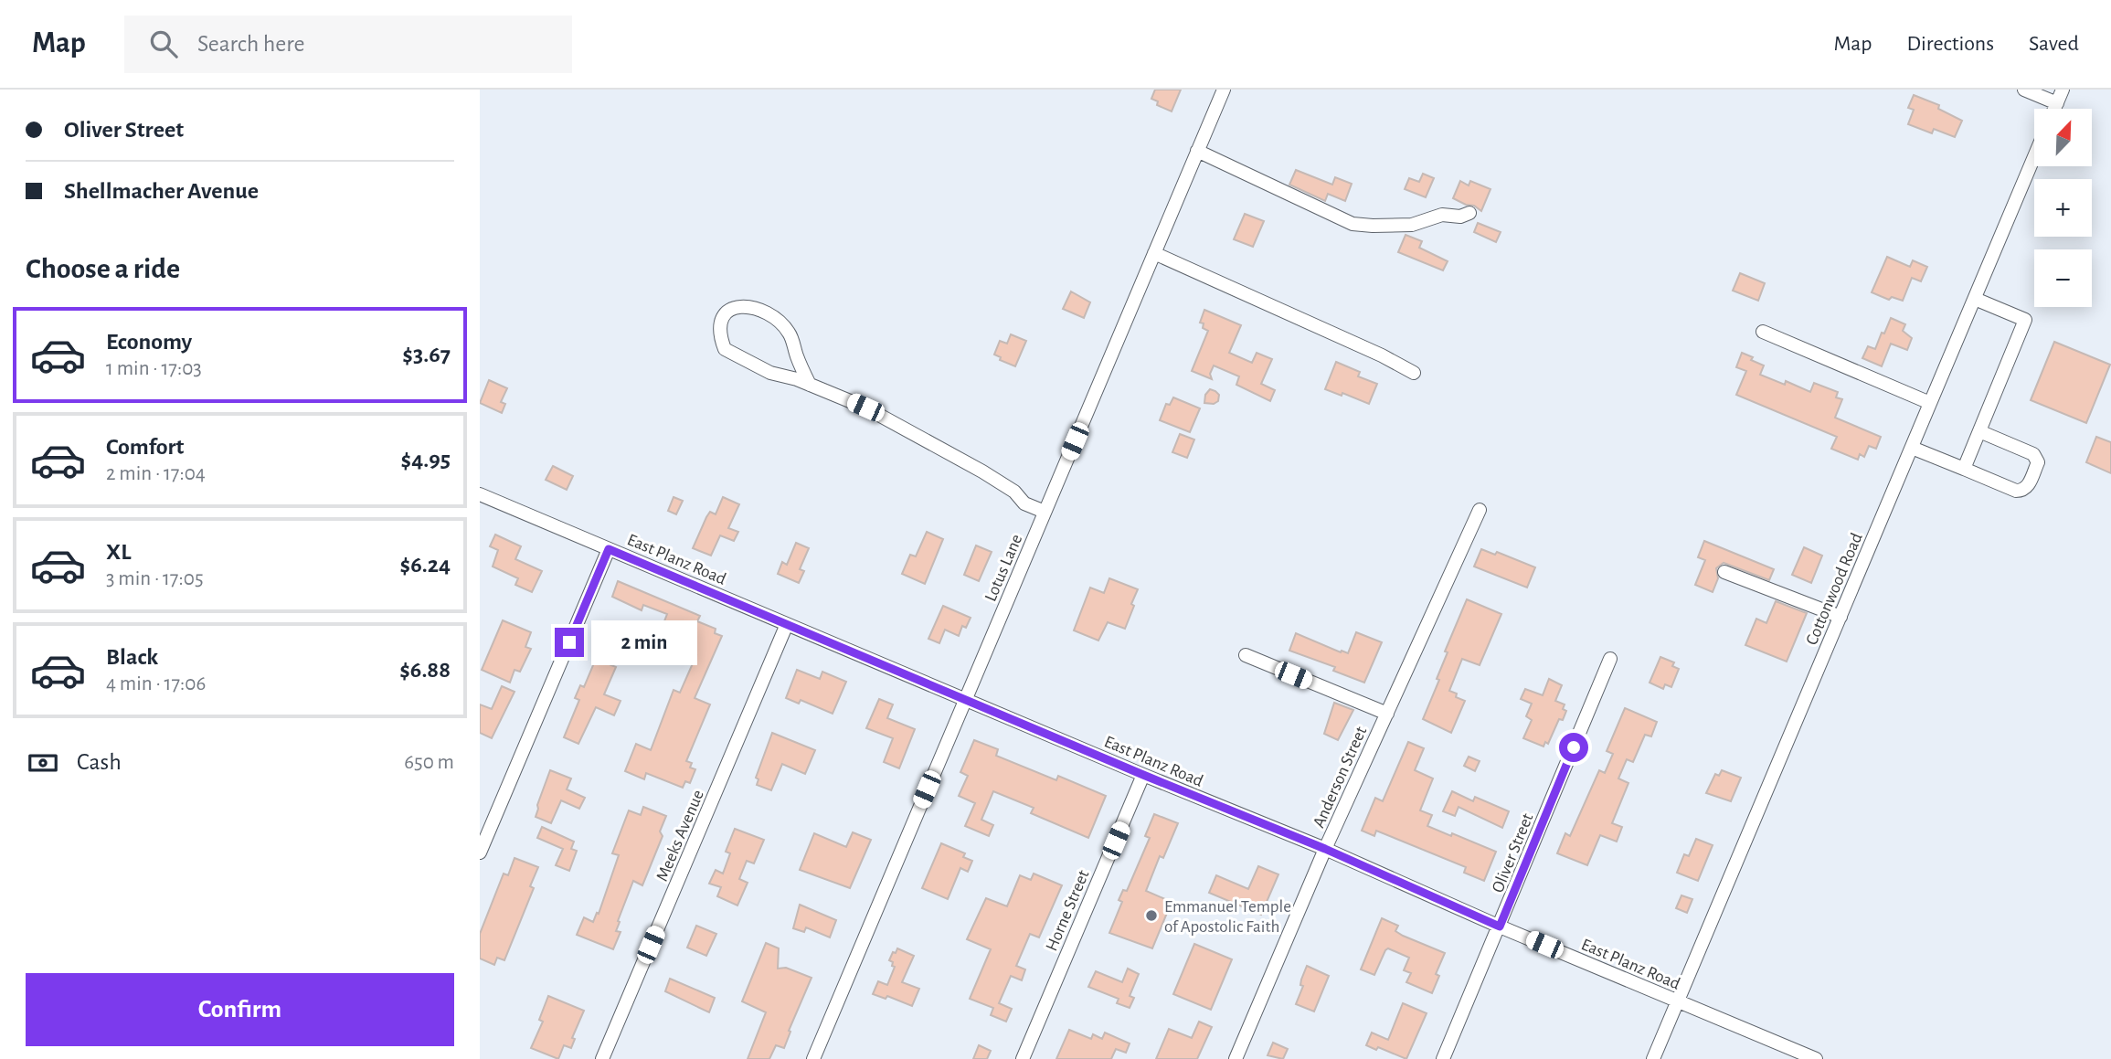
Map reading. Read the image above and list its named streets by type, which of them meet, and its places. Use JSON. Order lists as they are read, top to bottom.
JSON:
{
  "streets": {
    "street": [
      "East Planz Road",
      "Lotus Lane",
      "Cottonwood Road",
      "Anderson Street",
      "Meeks Avenue",
      "Oliver Street",
      "Horne Street"
    ]
  },
  "crossings": [
    ["East Planz Road", "Lotus Lane"],
    ["East Planz Road", "Cottonwood Road"],
    ["East Planz Road", "Anderson Street"],
    ["East Planz Road", "Meeks Avenue"],
    ["East Planz Road", "Oliver Street"],
    ["East Planz Road", "Horne Street"]
  ],
  "places": ["Emmanuel Temple of Apostolic Faith"],
  "north": "top right",
  "page": {
    "header": "Map",
    "search": "Search here",
    "nav": ["Map", "Directions", "Saved"],
    "banner": ["Oliver Street", "Shellmacher Avenue"],
    "map_buttons": ["+", "−"],
    "heading": "Choose a ride",
    "list": [
      {
        "name": "Economy",
        "note": "1 min · 17:03",
        "value": "$3.67"
      },
      {
        "name": "Comfort",
        "note": "2 min · 17:04",
        "value": "$4.95"
      },
      {
        "name": "XL",
        "note": "3 min · 17:05",
        "value": "$6.24"
      },
      {
        "name": "Black",
        "note": "4 min · 17:06",
        "value": "$6.88"
      }
    ],
    "bubble": "2 min",
    "pay": ["Cash", "650 m"],
    "buttons": "Confirm"
  }
}
